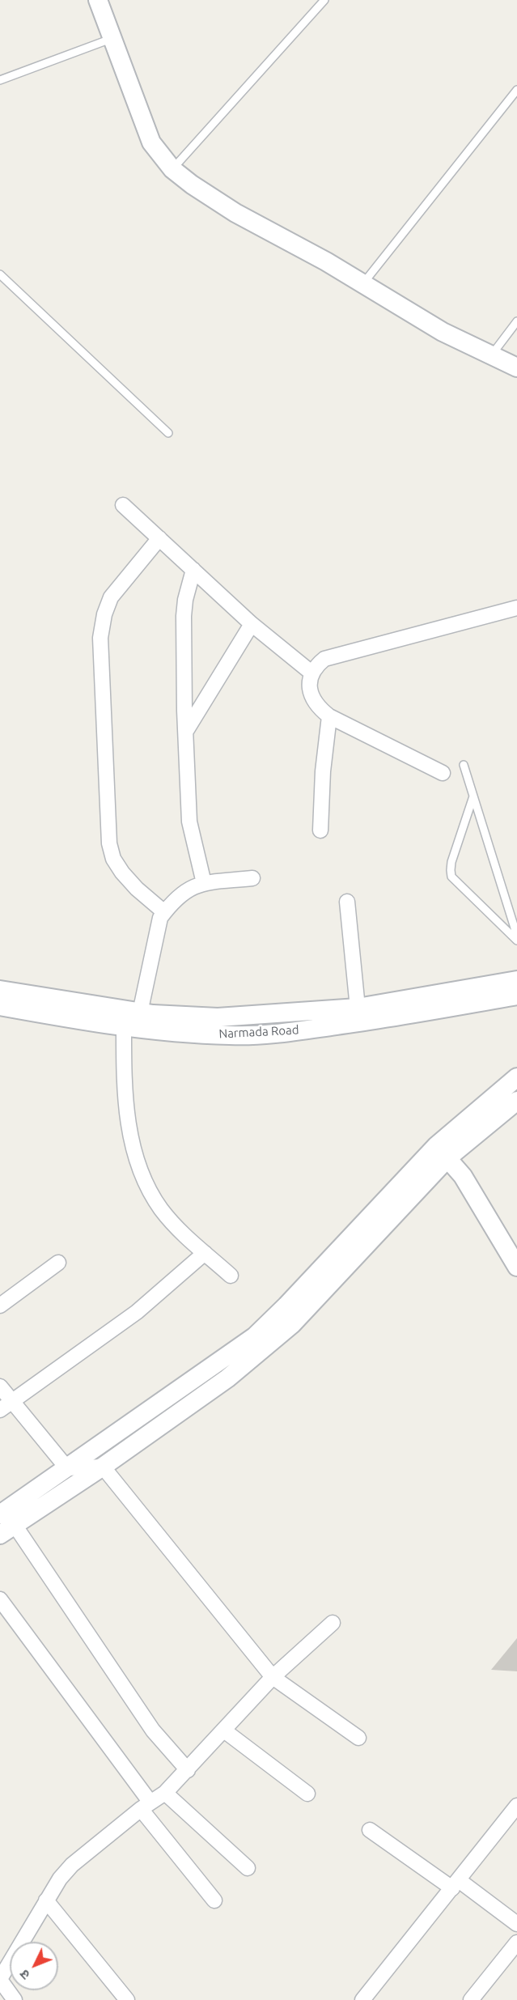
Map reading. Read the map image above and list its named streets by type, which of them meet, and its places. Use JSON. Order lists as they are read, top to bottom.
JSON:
{
  "streets": {
    "street": ["Narmada Road"]
  },
  "north": "bottom left"
}
